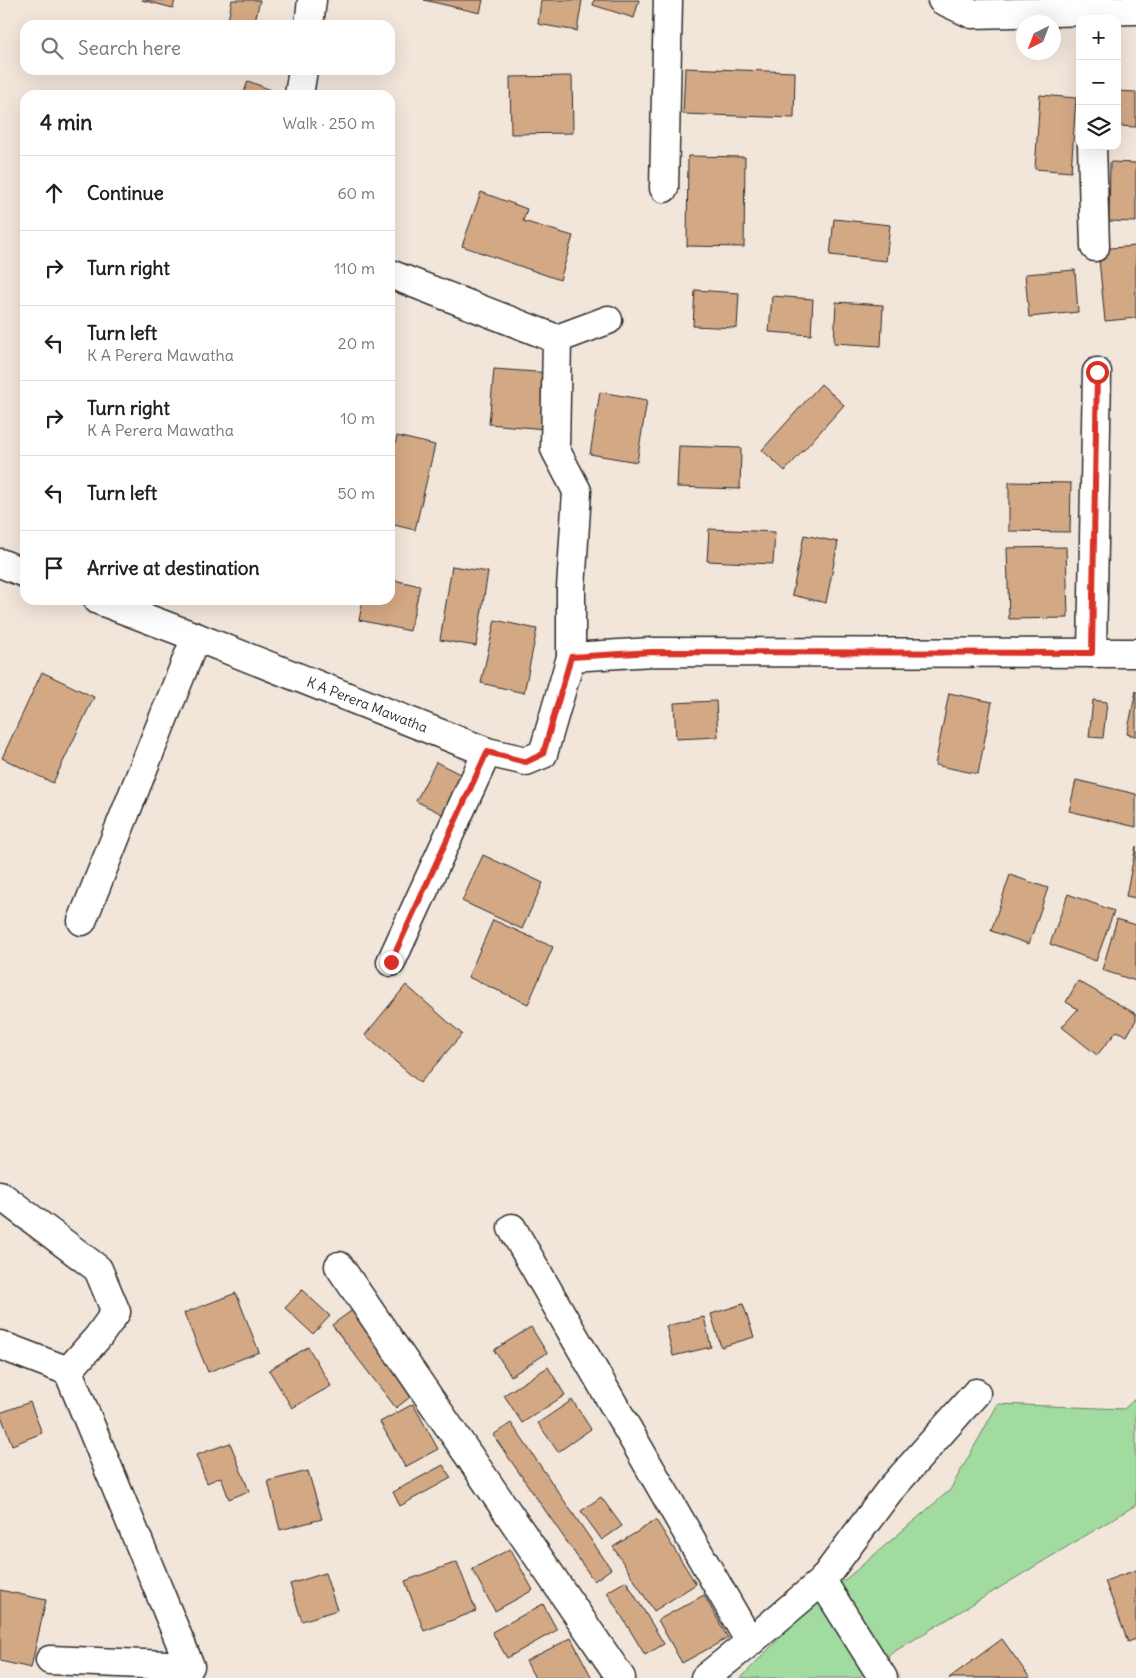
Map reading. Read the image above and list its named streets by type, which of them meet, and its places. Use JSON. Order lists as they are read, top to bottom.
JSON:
{
  "streets": {
    "street": ["K A Perera Mawatha"]
  },
  "north": "bottom left",
  "page": {
    "map_buttons": ["+", "−"],
    "search": "Search here",
    "heading": ["4 min", "Walk · 250 m"],
    "list": [
      ["Continue", "60 m"],
      ["Turn right", "110 m"],
      ["Turn left", "K A Perera Mawatha", "20 m"],
      ["Turn right", "K A Perera Mawatha", "10 m"],
      ["Turn left", "50 m"],
      "Arrive at destination"
    ]
  }
}
